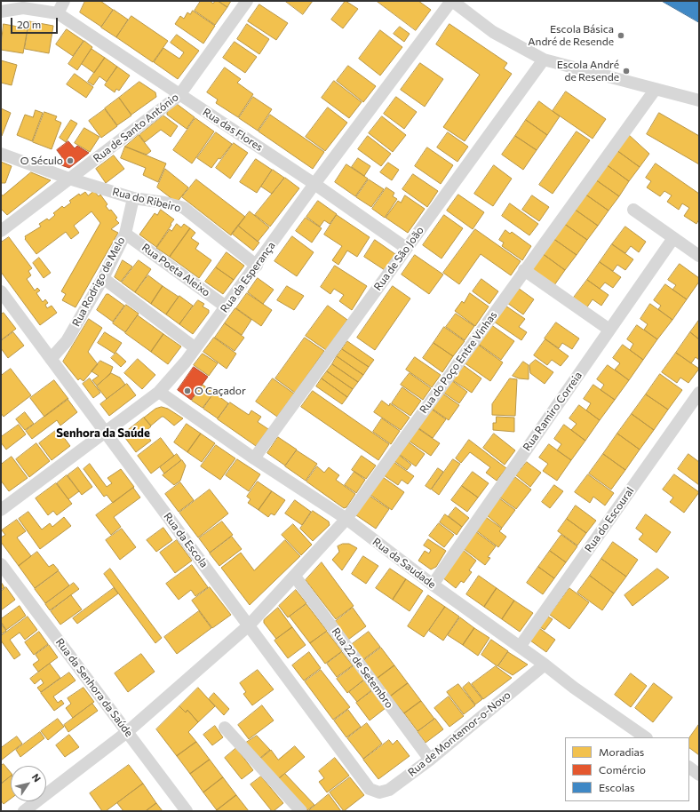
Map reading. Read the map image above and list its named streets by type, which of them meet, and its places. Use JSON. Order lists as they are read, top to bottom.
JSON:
{
  "streets": {
    "street": [
      "Rua de Santo António",
      "Rua das Flores",
      "Rua do Ribeiro",
      "Rua de São João",
      "Rua Poeta Aleixo",
      "Rua da Esperança",
      "Rua Rodrigo de Melo",
      "Rua do Poço Entre Vinhas",
      "Rua Ramiro Correia",
      "Rua do Escoural",
      "Rua da Escola",
      "Rua da Saudade",
      "Rua 22 de Setembro",
      "Rua da Senhora da Saúde",
      "Rua de Montemor-o-Novo"
    ]
  },
  "crossings": [
    ["Rua de Santo António", "Rua das Flores"],
    ["Rua de Santo António", "Rua do Ribeiro"],
    ["Rua das Flores", "Rua de São João"],
    ["Rua das Flores", "Rua da Esperança"],
    ["Rua do Ribeiro", "Rua da Esperança"],
    ["Rua do Ribeiro", "Rua Rodrigo de Melo"],
    ["Rua de São João", "Rua da Saudade"],
    ["Rua Poeta Aleixo", "Rua da Esperança"],
    ["Rua Poeta Aleixo", "Rua Rodrigo de Melo"],
    ["Rua da Esperança", "Rua da Escola"],
    ["Rua da Esperança", "Rua da Saudade"],
    ["Rua Rodrigo de Melo", "Rua da Escola"],
    ["Rua do Poço Entre Vinhas", "Rua da Escola"],
    ["Rua do Poço Entre Vinhas", "Rua da Saudade"],
    ["Rua do Poço Entre Vinhas", "Rua 22 de Setembro"],
    ["Rua do Poço Entre Vinhas", "Rua da Senhora da Saúde"],
    ["Rua Ramiro Correia", "Rua da Saudade"],
    ["Rua do Escoural", "Rua da Saudade"],
    ["Rua da Escola", "Rua de Montemor-o-Novo"],
    ["Rua da Saudade", "Rua de Montemor-o-Novo"],
    ["Rua 22 de Setembro", "Rua de Montemor-o-Novo"]
  ],
  "districts": ["Senhora da Saúde"],
  "places": [
    "Escola Básica André de Resende",
    "Escola André de Resende",
    "O Século",
    "O Caçador"
  ],
  "legend": ["Moradias", "Comércio", "Escolas"],
  "scale_bar": "20 m",
  "north": "top right"
}
